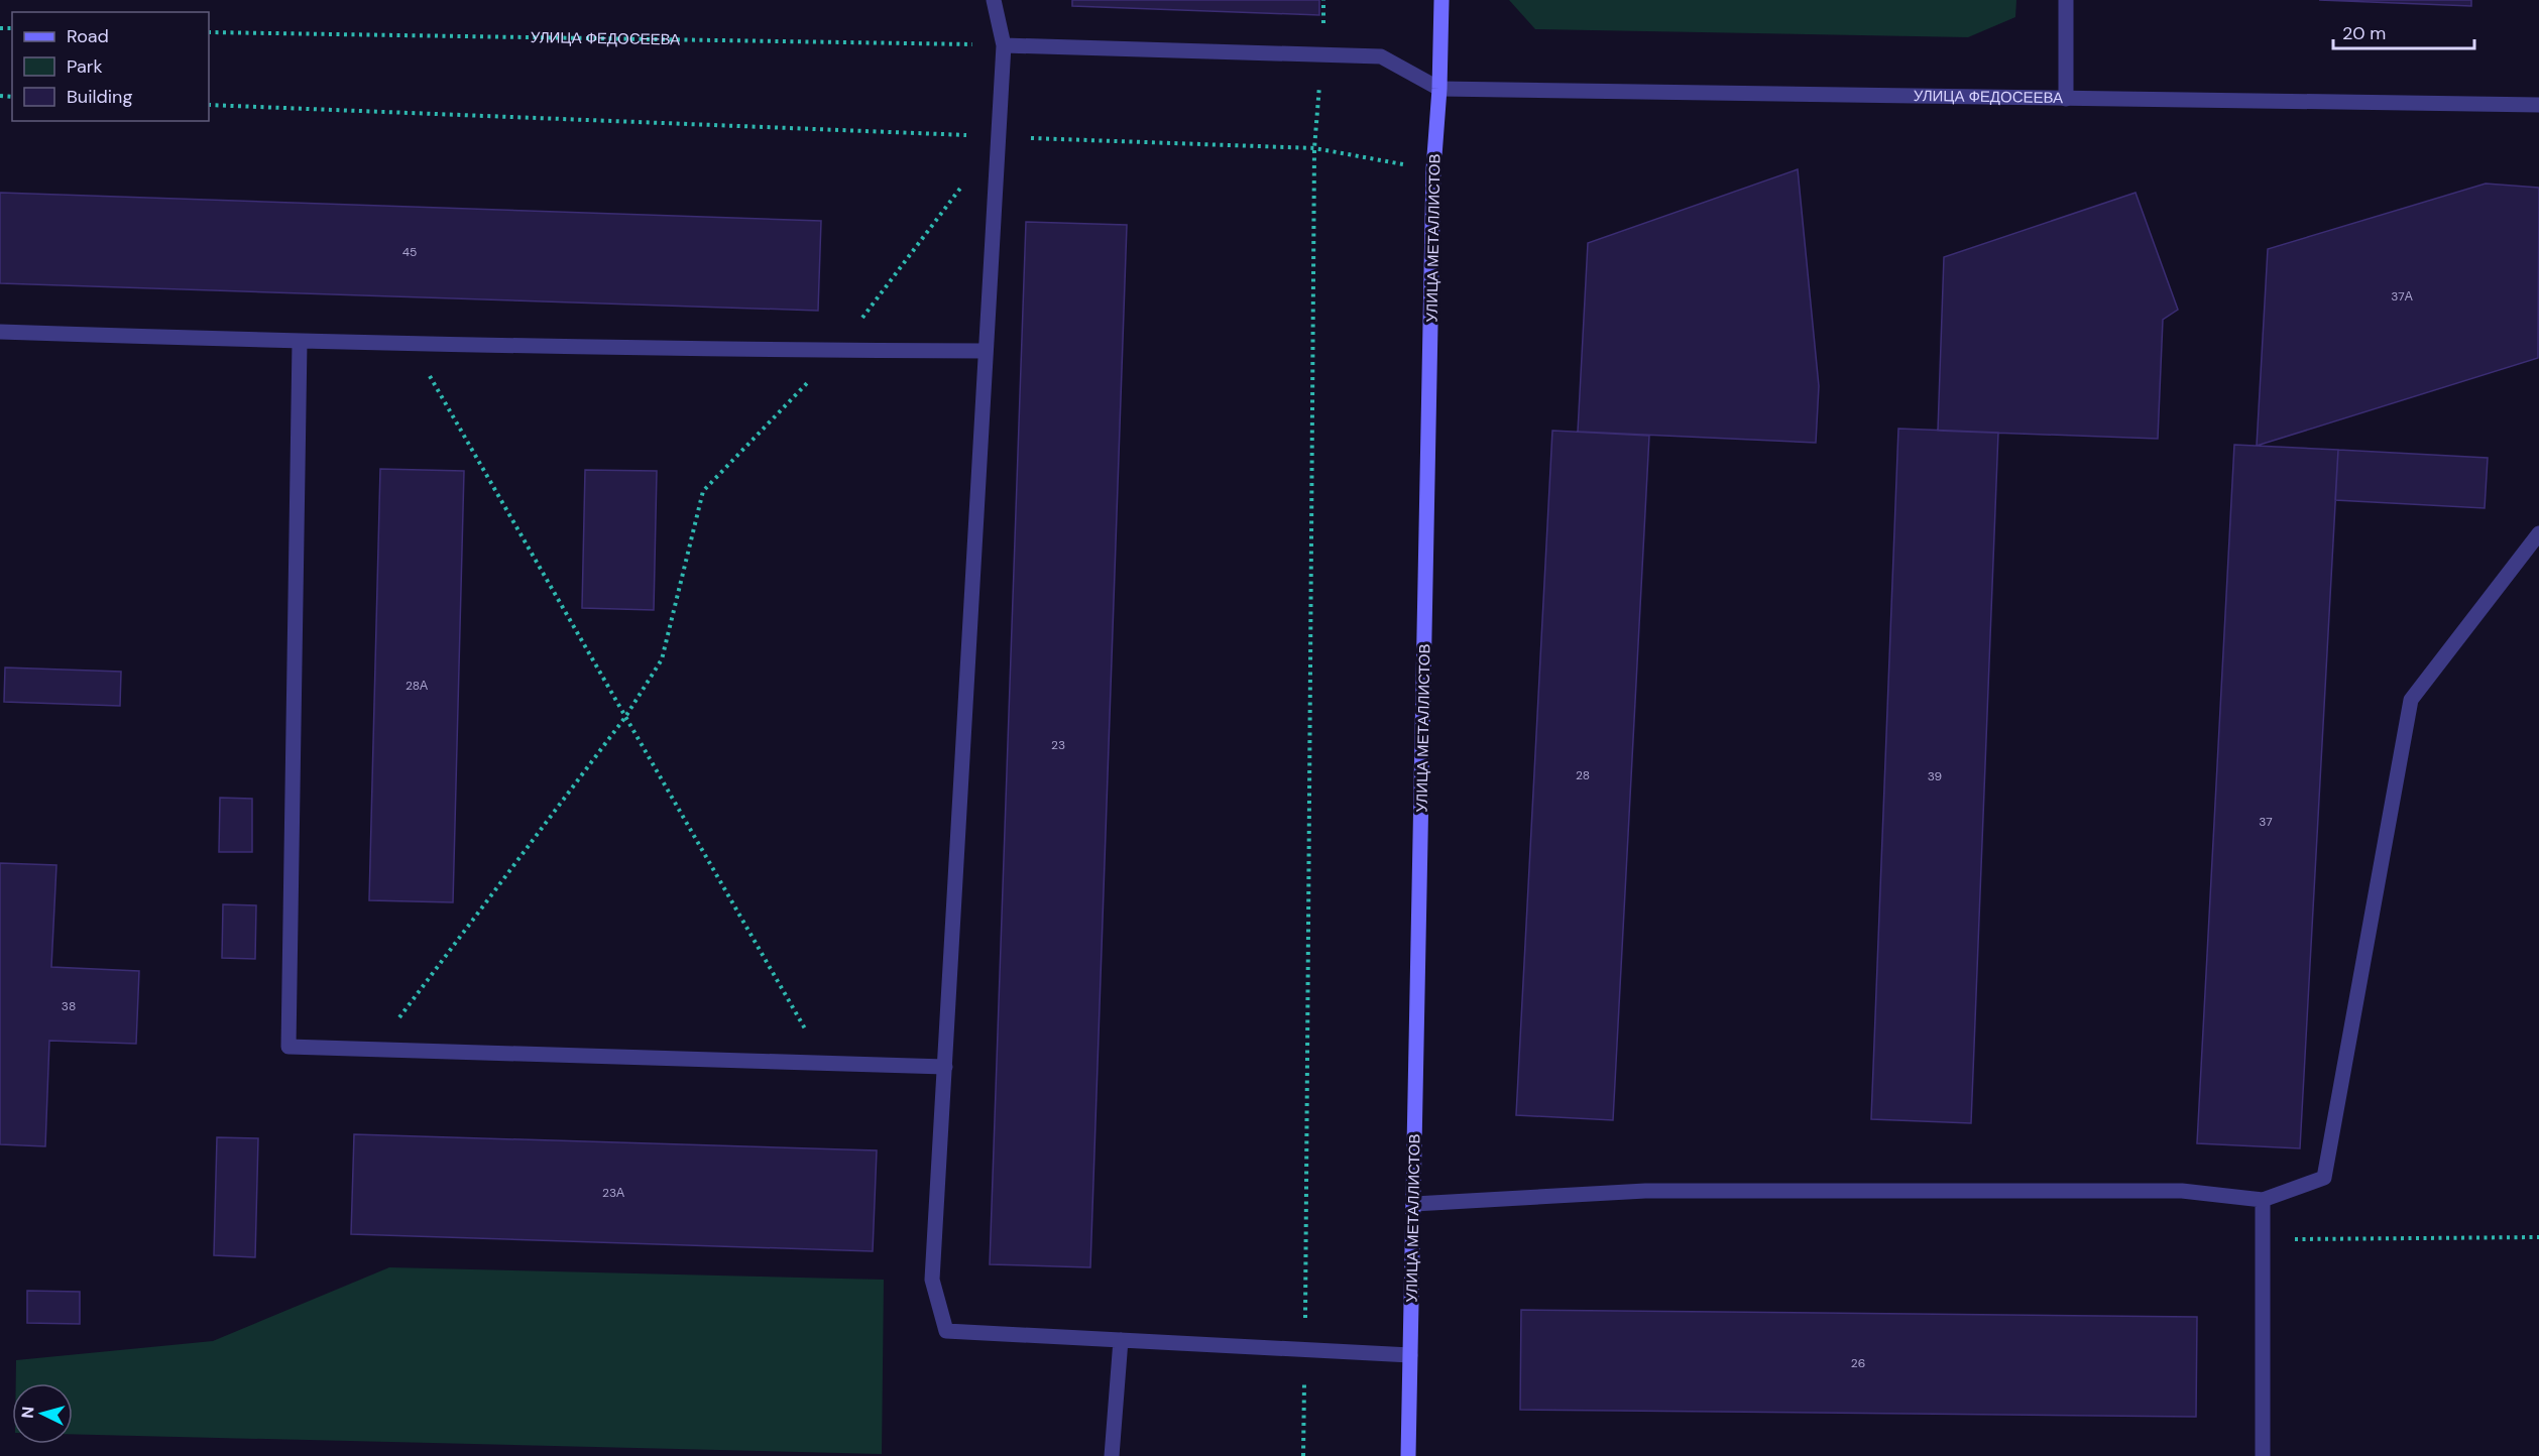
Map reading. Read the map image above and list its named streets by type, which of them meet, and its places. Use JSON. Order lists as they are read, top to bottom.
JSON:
{
  "streets": {
    "street": ["УЛИЦА ФЕДОСЕЕВА", "УЛИЦА МЕТАЛЛИСТОВ"]
  },
  "crossings": [
    ["УЛИЦА ФЕДОСЕЕВА", "УЛИЦА МЕТАЛЛИСТОВ"]
  ],
  "house_numbers": [
    "45",
    "37А",
    "28А",
    "23",
    "28",
    "39",
    "37",
    "38",
    "23А",
    "26"
  ],
  "legend": ["Road", "Park", "Building"],
  "scale_bar": "20 m",
  "north": "left"
}
